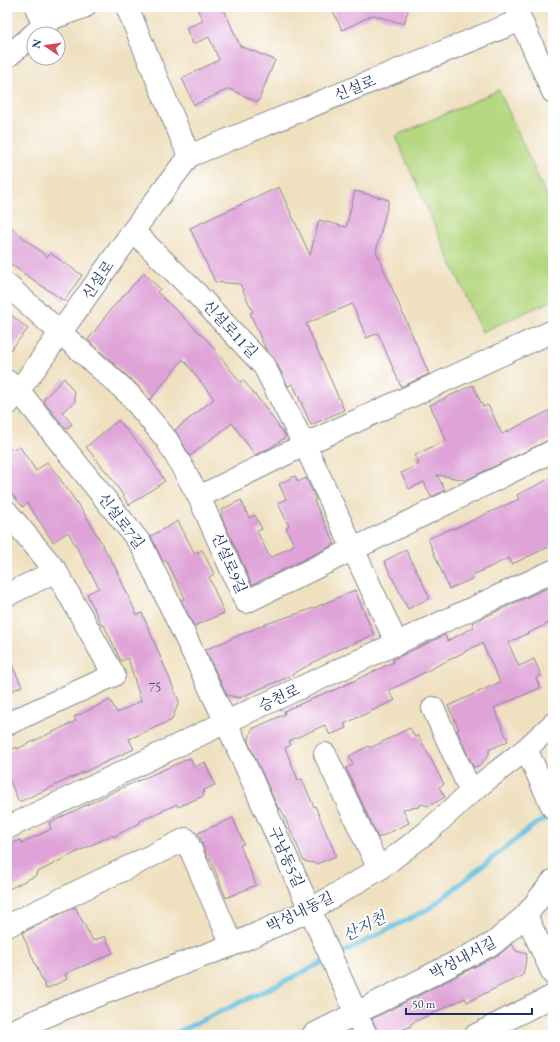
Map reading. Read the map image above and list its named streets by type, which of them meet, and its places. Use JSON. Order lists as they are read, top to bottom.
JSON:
{
  "streets": {
    "street": [
      "신설로",
      "신설로11길",
      "신설로7길",
      "신설로9길",
      "승천로",
      "구남동5길",
      "박성내동길",
      "박성내서길"
    ]
  },
  "crossings": [
    ["신설로", "신설로11길"],
    ["신설로", "신설로7길"],
    ["신설로", "신설로9길"],
    ["신설로11길", "신설로9길"],
    ["신설로11길", "승천로"],
    ["신설로7길", "승천로"],
    ["신설로7길", "구남동5길"],
    ["승천로", "구남동5길"],
    ["구남동5길", "박성내동길"],
    ["구남동5길", "박성내서길"]
  ],
  "water": ["산지천"],
  "house_numbers": ["75"],
  "scale_bar": "50 m",
  "north": "left"
}
